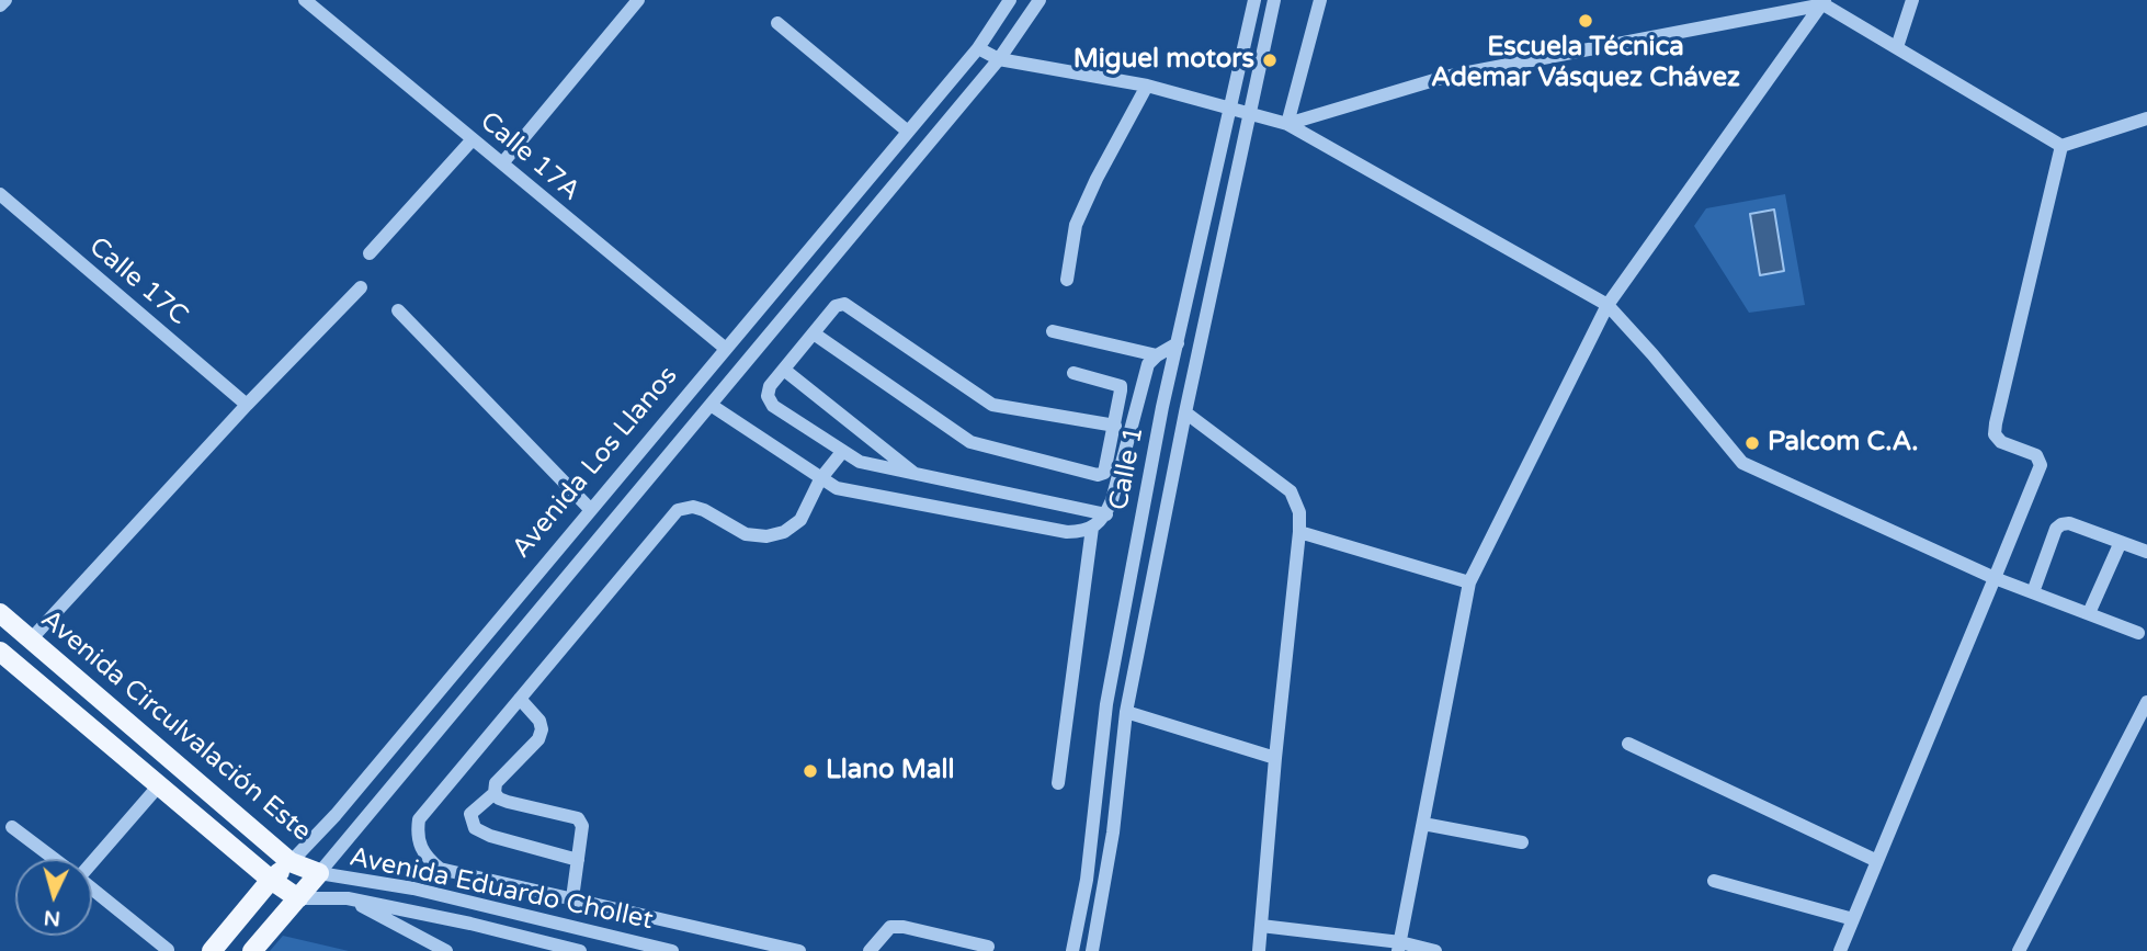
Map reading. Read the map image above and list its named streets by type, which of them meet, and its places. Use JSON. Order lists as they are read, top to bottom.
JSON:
{
  "streets": {
    "main road": ["Avenida Los Llanos", "Avenida Circulvalación Este"],
    "street": [
      "Calle 17A",
      "Calle 17C",
      "Calle 1",
      "Avenida Eduardo Chollet"
    ]
  },
  "crossings": [
    ["Calle 17A", "Avenida Los Llanos"],
    ["Avenida Los Llanos", "Avenida Circulvalación Este"],
    ["Avenida Los Llanos", "Avenida Eduardo Chollet"],
    ["Avenida Circulvalación Este", "Avenida Eduardo Chollet"]
  ],
  "places": [
    "Escuela Técnica Ademar Vásquez Chávez",
    "Miguel motors",
    "Palcom C.A.",
    "Llano Mall"
  ],
  "north": "bottom"
}
